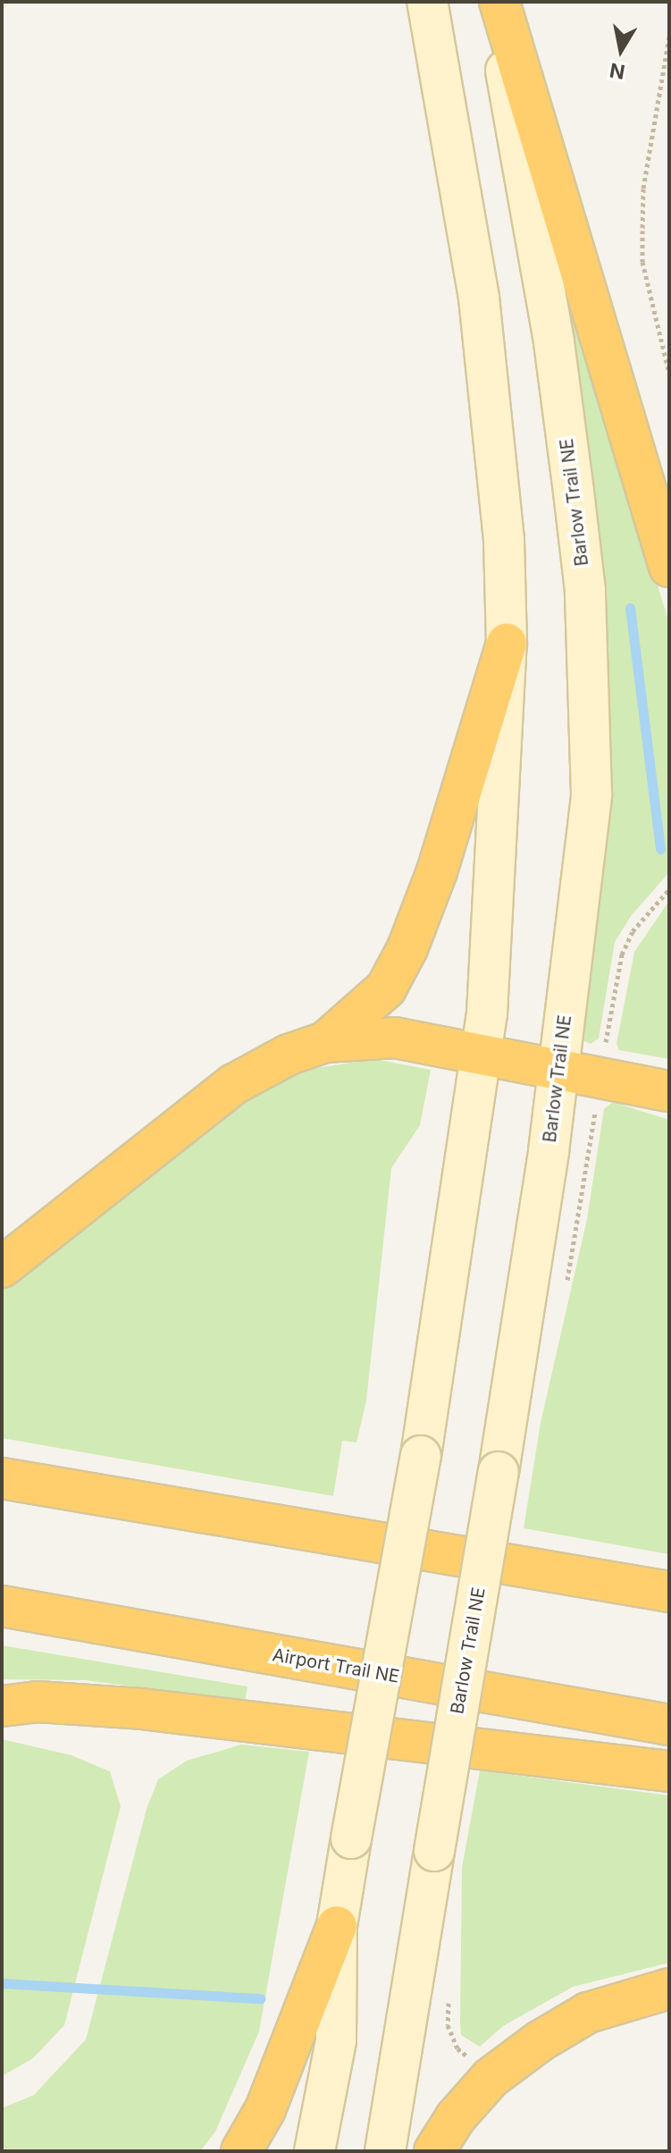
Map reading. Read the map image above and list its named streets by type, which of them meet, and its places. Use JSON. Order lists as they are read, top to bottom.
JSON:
{
  "streets": {
    "highway": ["Airport Trail NE"],
    "main road": ["Barlow Trail NE"]
  },
  "north": "bottom"
}
